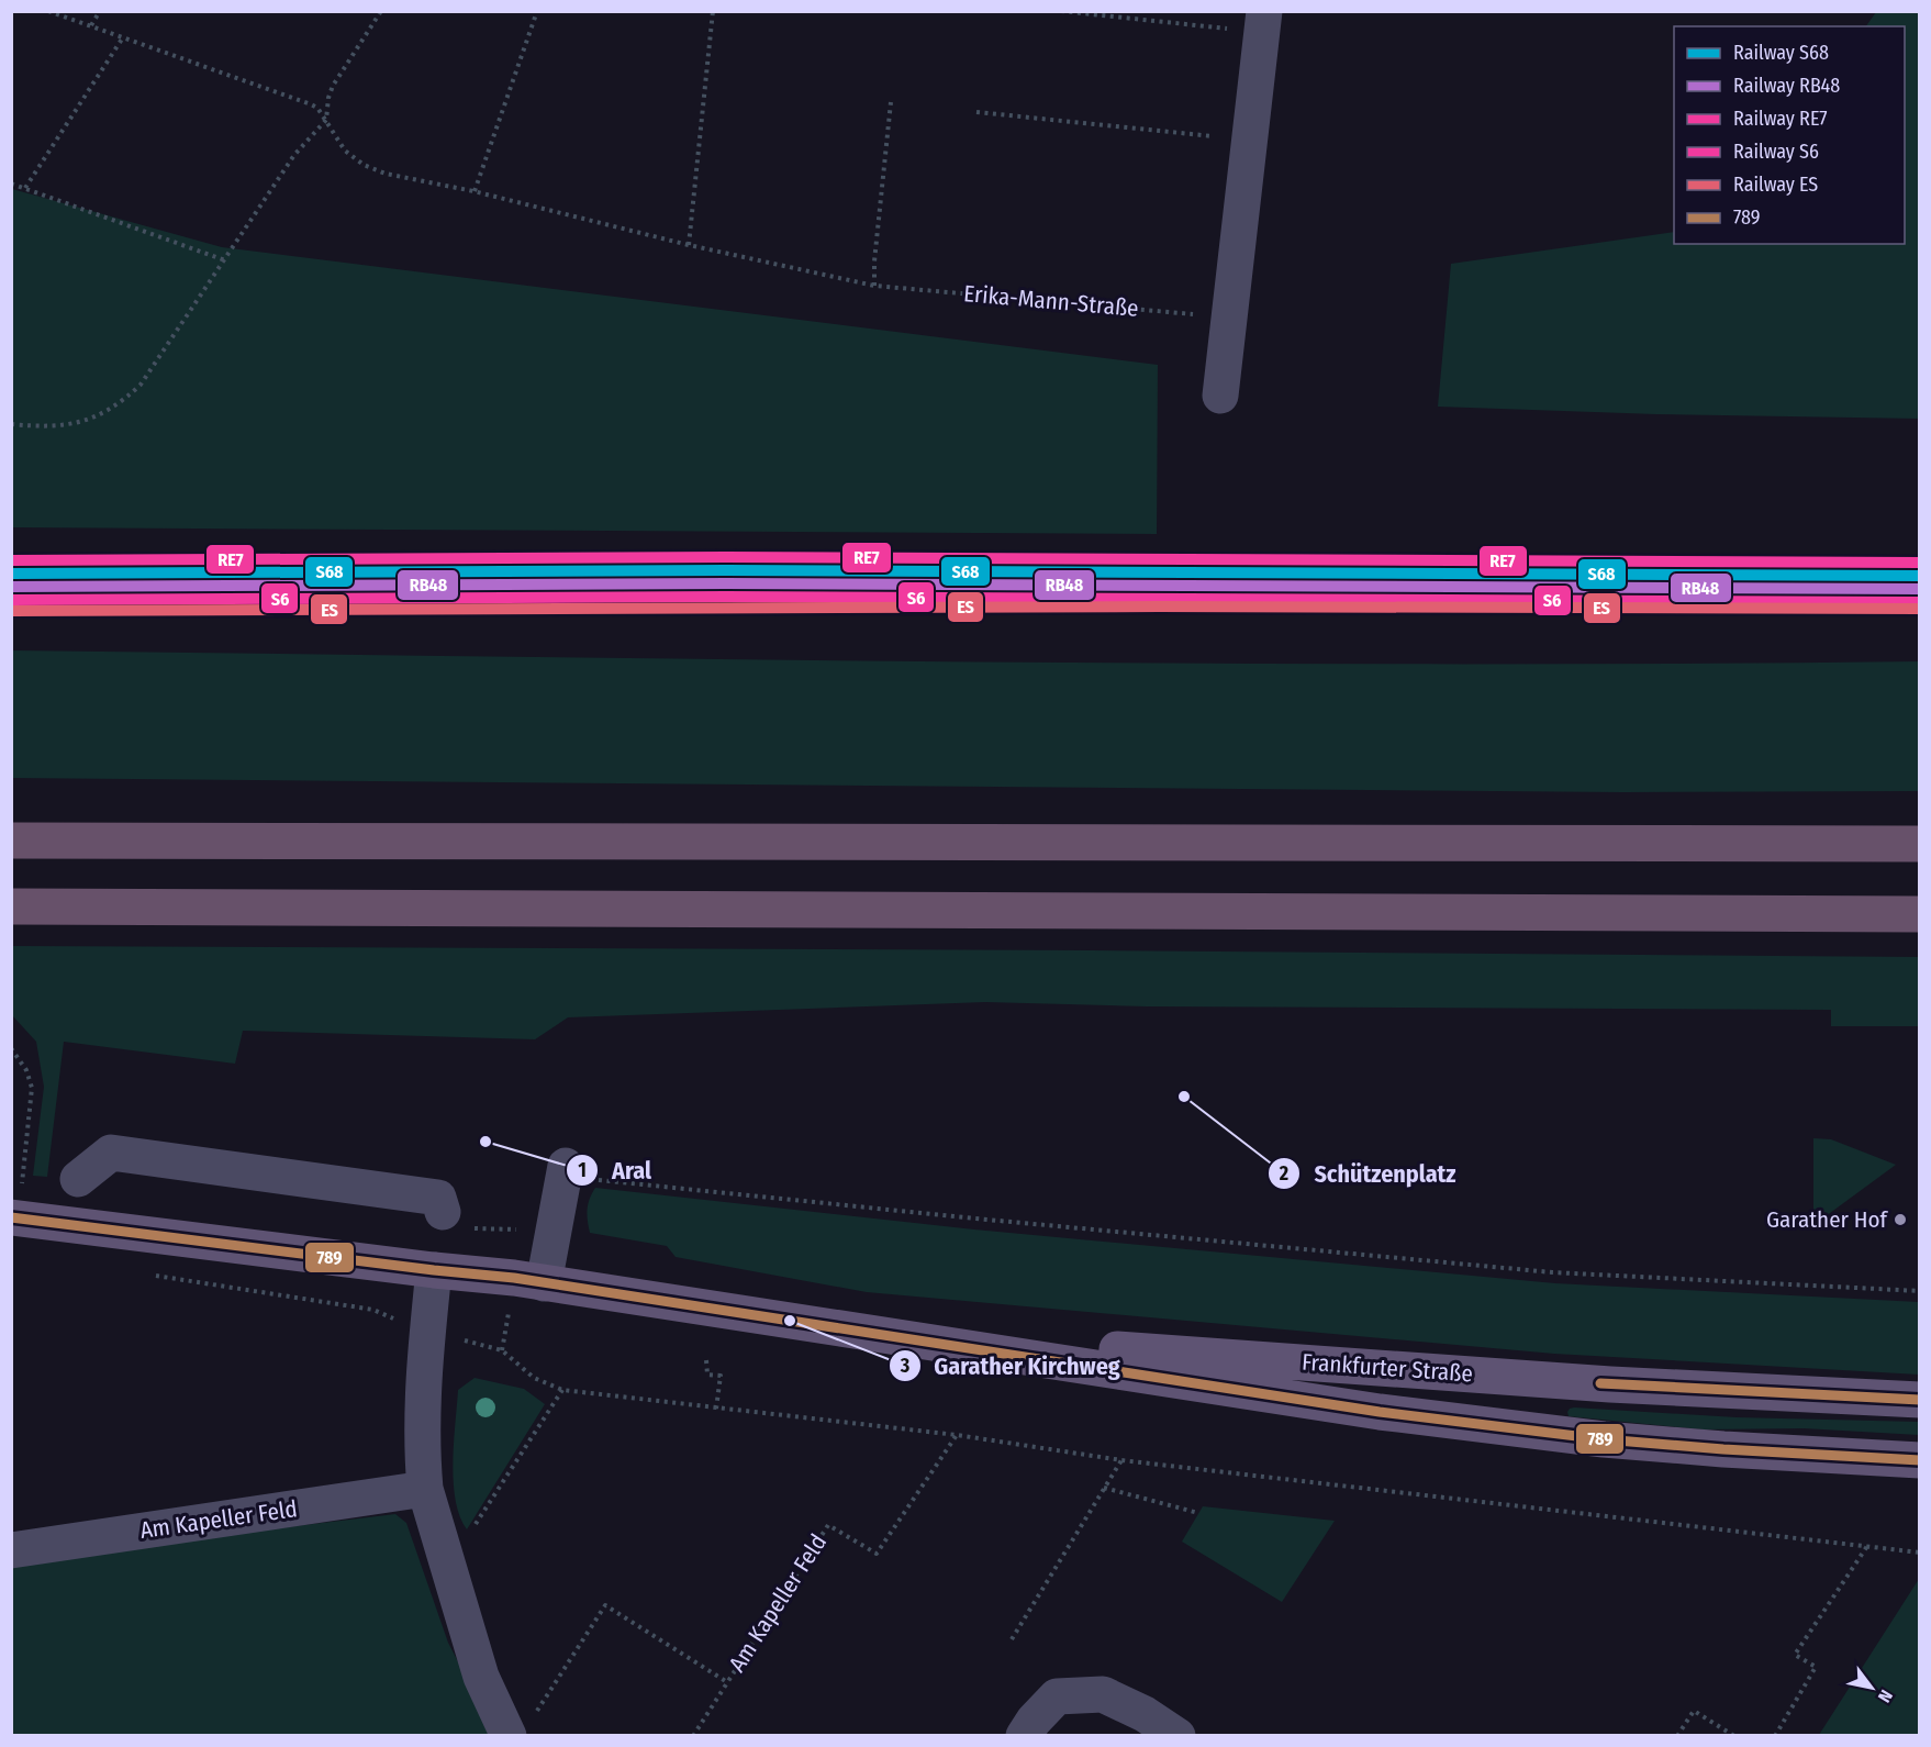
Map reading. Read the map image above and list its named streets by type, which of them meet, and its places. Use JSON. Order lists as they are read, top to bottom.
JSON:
{
  "streets": {
    "main road": ["Frankfurter Straße"],
    "street": ["Am Kapeller Feld"],
    "path": ["Erika-Mann-Straße"]
  },
  "places": [
    "Schützenplatz",
    "Aral",
    "Garather Hof",
    "Garather Kirchweg"
  ],
  "lines": [
    "rail line RE7",
    "rail line S68",
    "rail line RB48",
    "rail line S6",
    "rail line ES",
    "transit line 789"
  ],
  "legend": [
    "Railway S68",
    "Railway RB48",
    "Railway RE7",
    "Railway S6",
    "Railway ES",
    "789"
  ],
  "north": "bottom right"
}
